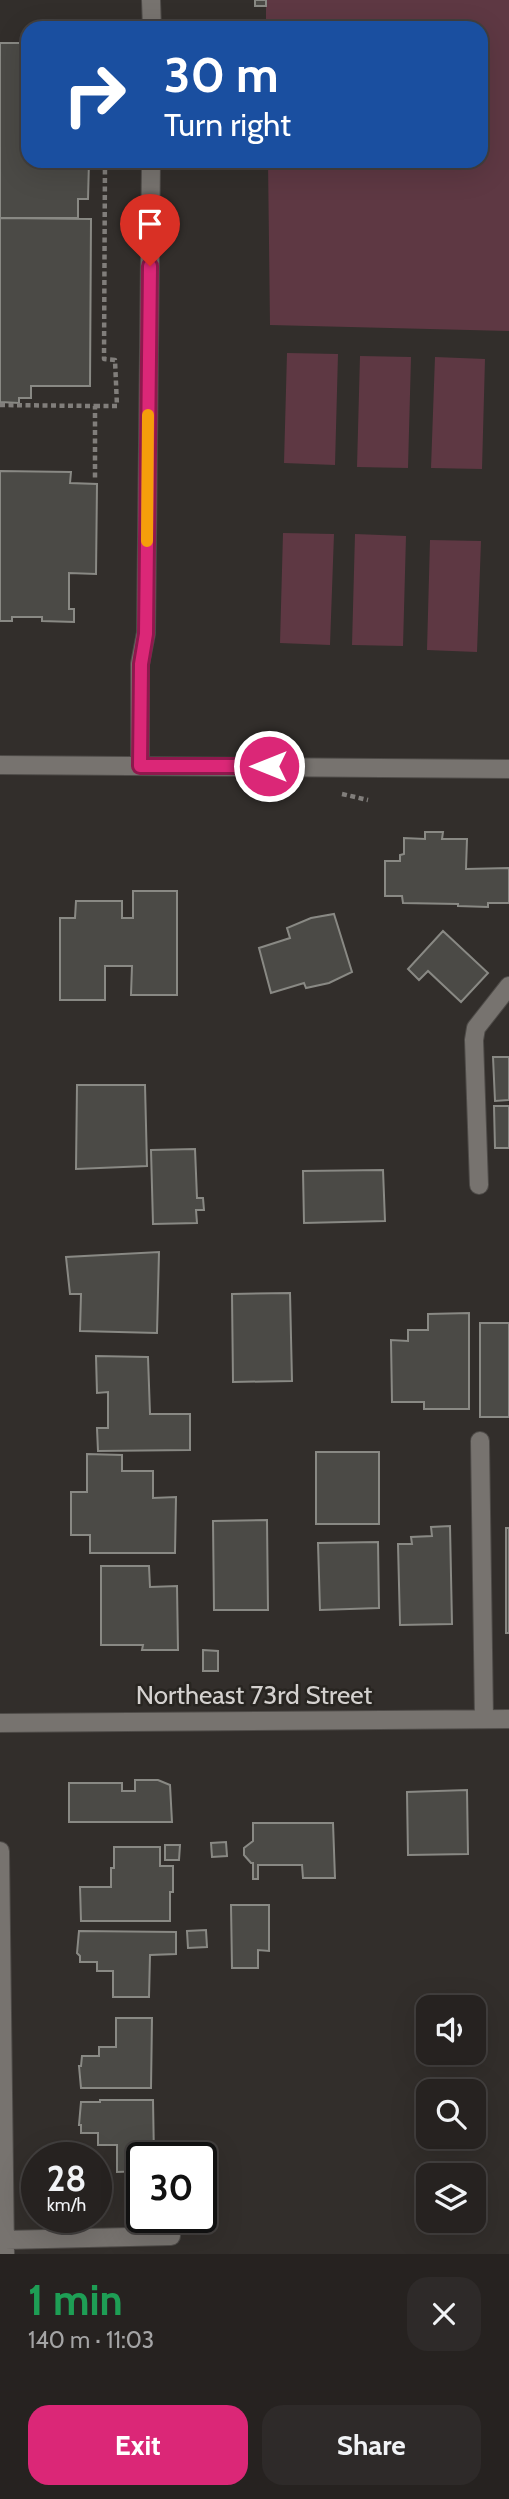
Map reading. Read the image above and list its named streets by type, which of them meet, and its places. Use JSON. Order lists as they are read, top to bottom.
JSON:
{
  "streets": {
    "street": ["Northeast 73rd Street"]
  },
  "page": {
    "turn": ["30 m", "Turn right"],
    "speed": "28 km/h",
    "limit": "30",
    "heading": ["1 min", "140 m · 11:03"],
    "buttons": ["Exit", "Share"]
  }
}
